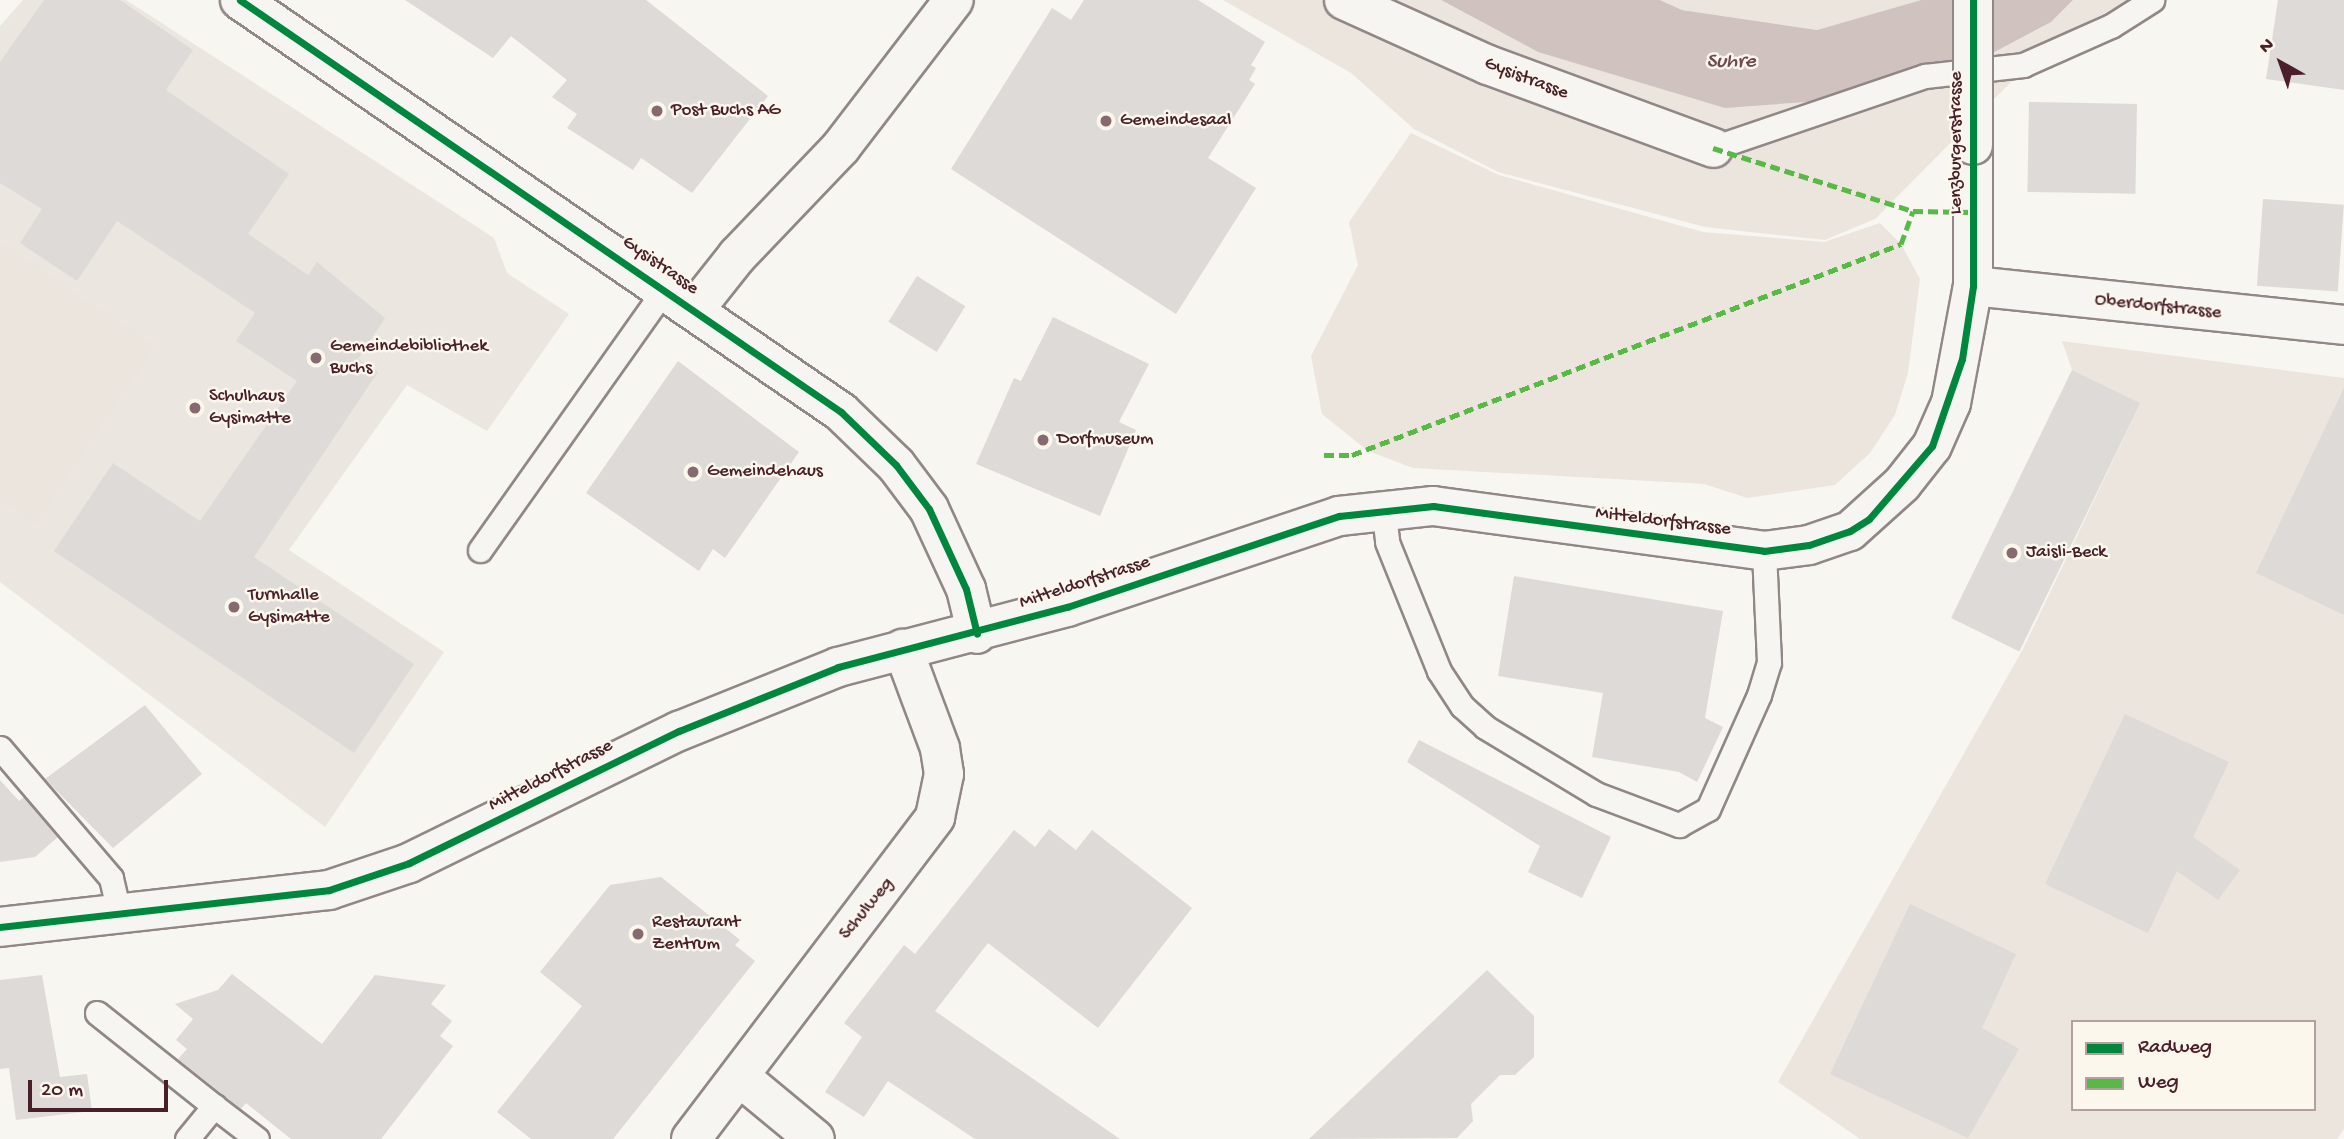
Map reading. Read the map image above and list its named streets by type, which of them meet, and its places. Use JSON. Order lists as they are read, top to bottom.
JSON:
{
  "streets": {
    "street": [
      "Gysistrasse",
      "Lenzburgerstrasse",
      "Oberdorfstrasse",
      "Mitteldorfstrasse",
      "Schulweg"
    ]
  },
  "crossings": [
    ["Gysistrasse", "Mitteldorfstrasse"],
    ["Lenzburgerstrasse", "Oberdorfstrasse"],
    ["Lenzburgerstrasse", "Mitteldorfstrasse"],
    ["Oberdorfstrasse", "Mitteldorfstrasse"],
    ["Mitteldorfstrasse", "Schulweg"]
  ],
  "water": ["Suhre"],
  "places": [
    "Post Buchs AG",
    "Gemeindesaal",
    "Gemeindebibliothek Buchs",
    "Schulhaus Gysimatte",
    "Dorfmuseum",
    "Gemeindehaus",
    "Jaisli-Beck",
    "Turnhalle Gysimatte",
    "Restaurant Zentrum"
  ],
  "legend": ["Radweg", "Weg"],
  "scale_bar": "20 m",
  "north": "top left"
}
